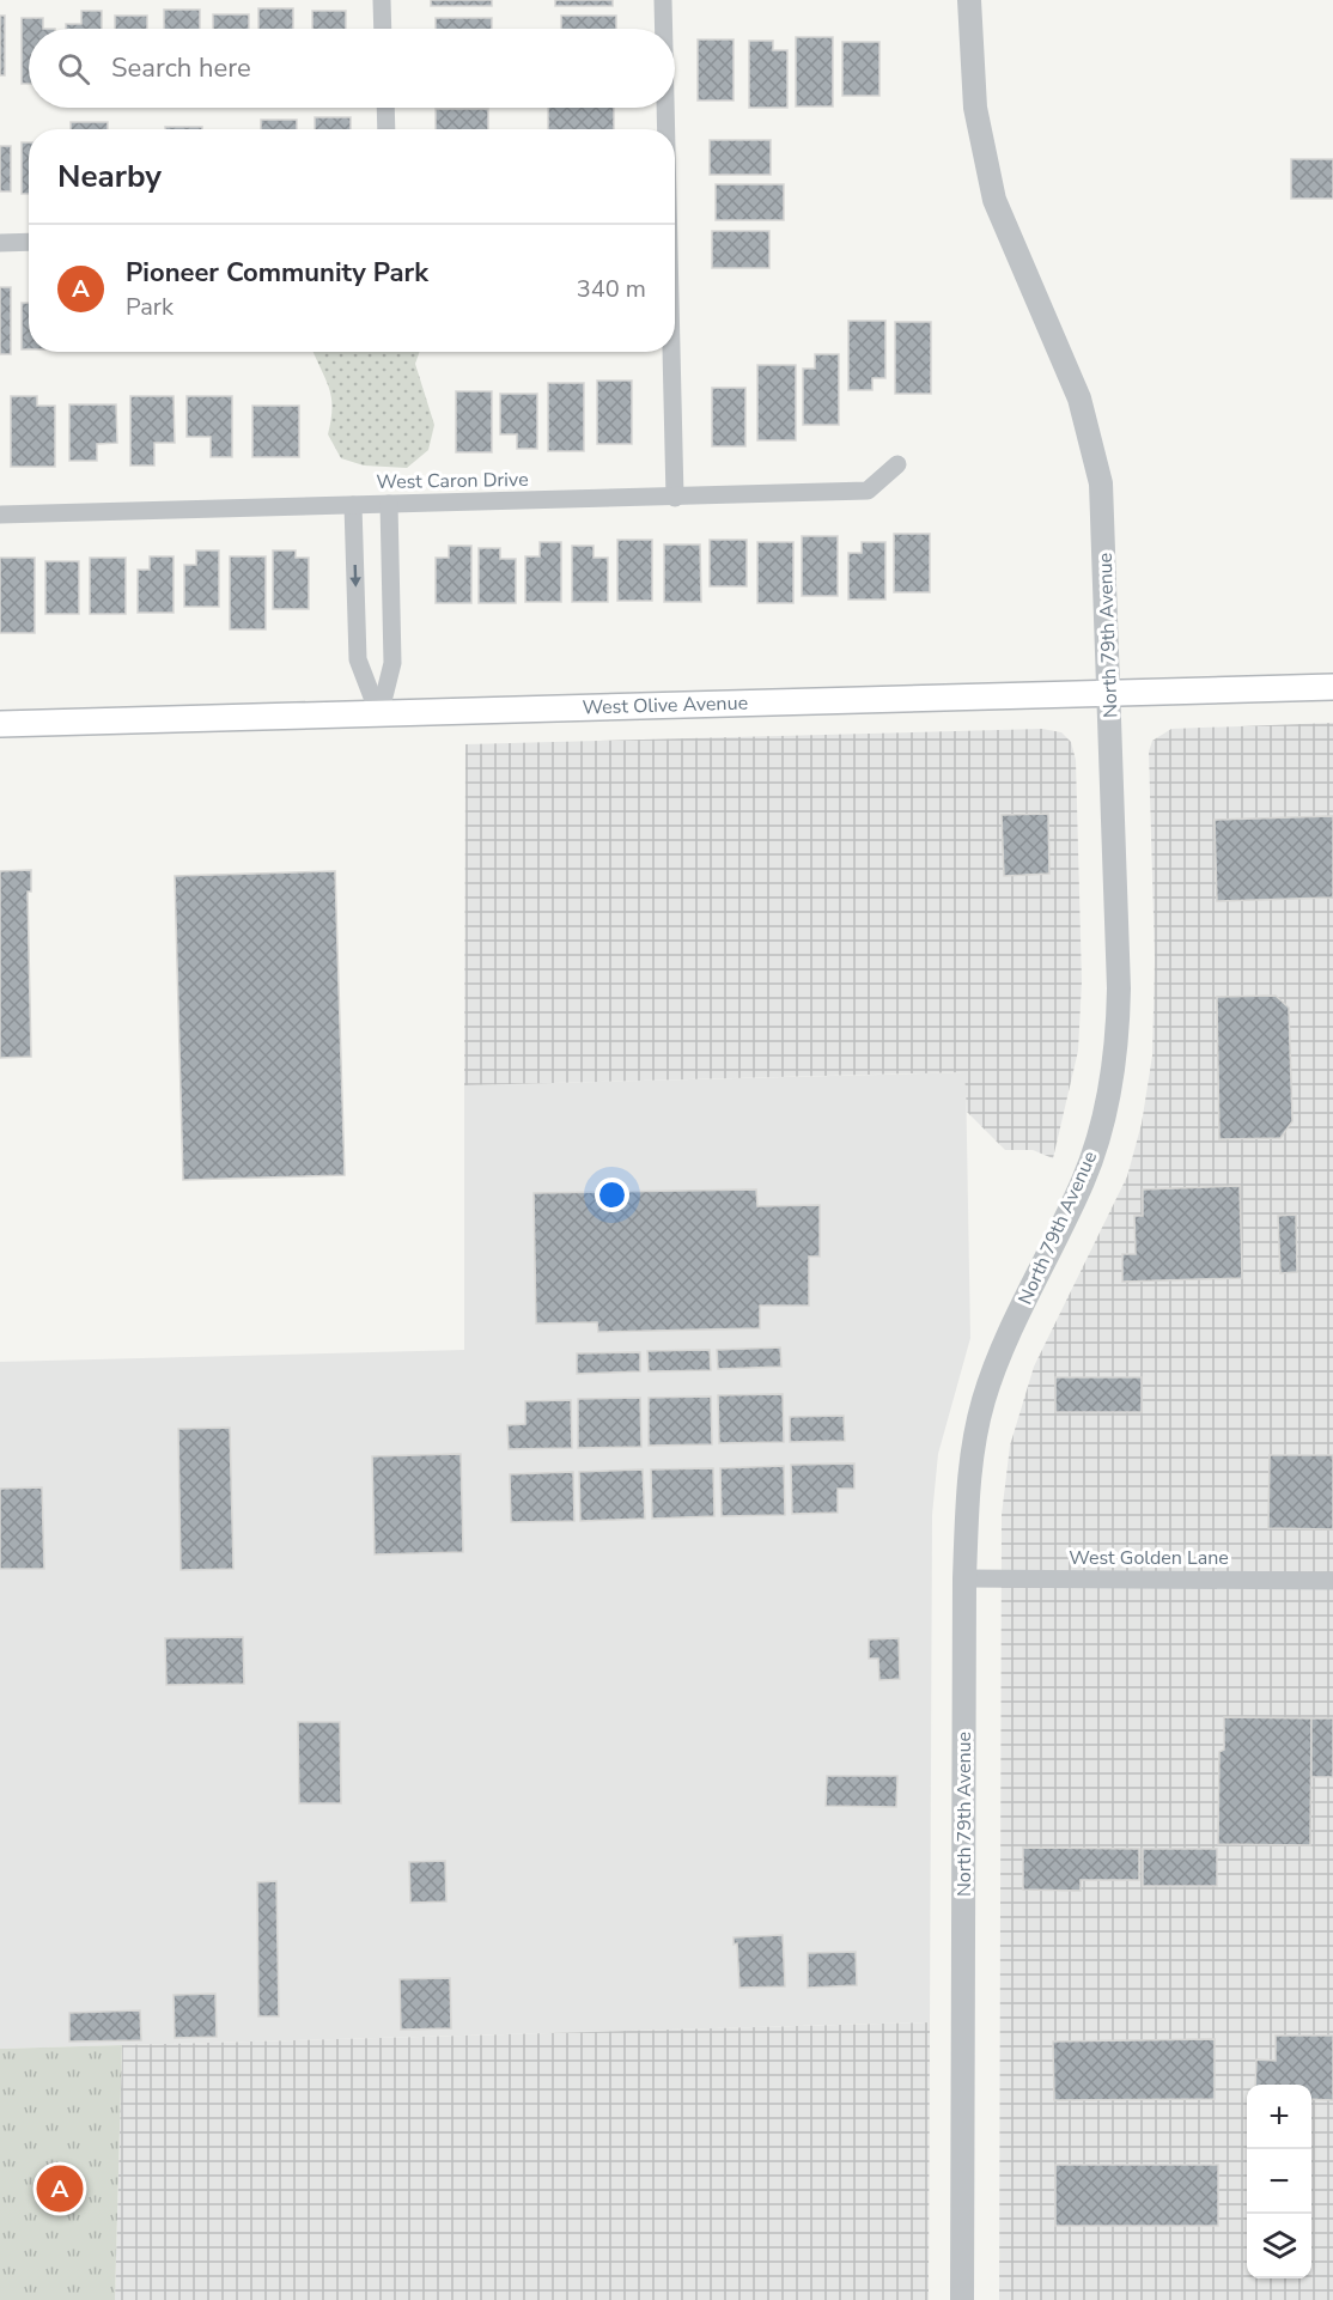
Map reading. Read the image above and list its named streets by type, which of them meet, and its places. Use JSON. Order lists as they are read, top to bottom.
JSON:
{
  "streets": {
    "main road": ["West Olive Avenue"],
    "street": ["West Caron Drive", "North 79th Avenue", "West Golden Lane"]
  },
  "crossings": [
    ["North 79th Avenue", "West Olive Avenue"],
    ["North 79th Avenue", "West Golden Lane"]
  ],
  "page": {
    "search": "Search here",
    "heading": "Nearby",
    "list": [
      {
        "mark": "A",
        "name": "Pioneer Community Park",
        "note": "Park",
        "value": "340 m"
      }
    ],
    "map_buttons": ["+", "−"],
    "pins": "A"
  }
}
